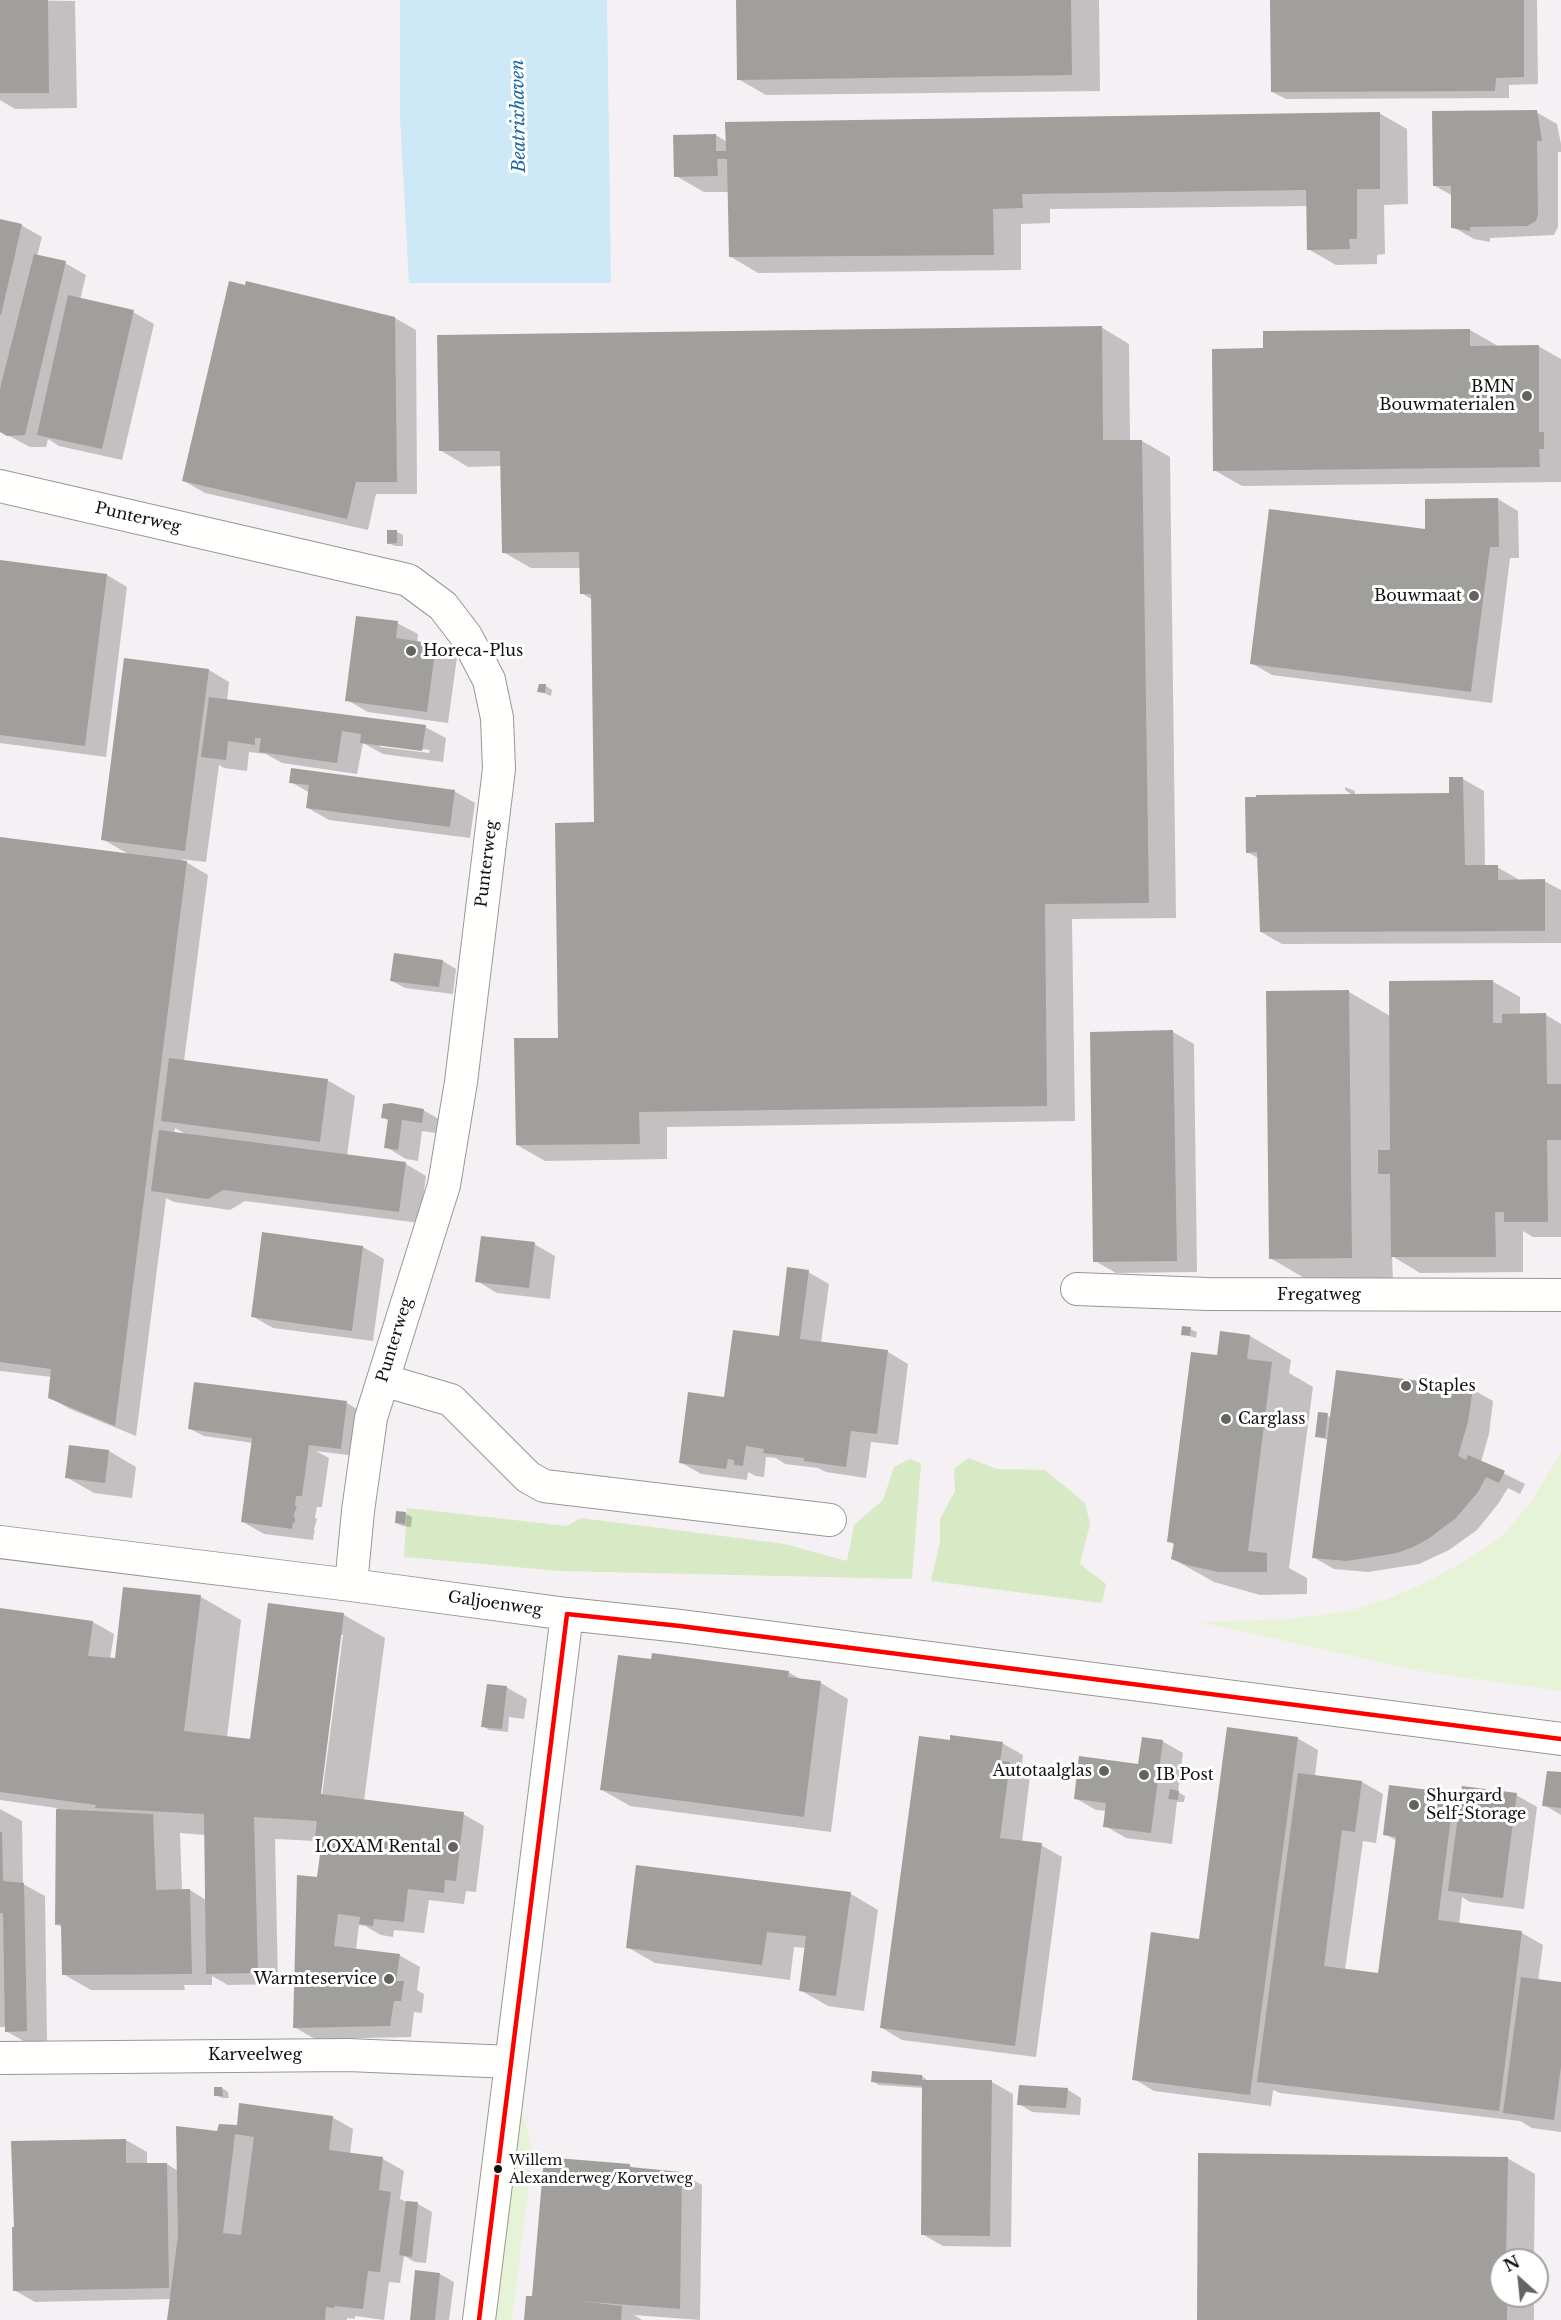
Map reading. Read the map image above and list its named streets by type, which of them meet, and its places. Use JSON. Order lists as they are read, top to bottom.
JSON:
{
  "streets": {
    "street": [
      "Punterweg",
      "Fregatweg",
      "Galjoenweg",
      "Karveelweg"
    ]
  },
  "crossings": [
    ["Punterweg", "Galjoenweg"]
  ],
  "water": ["Beatrixhaven"],
  "places": [
    "BMN Bouwmaterialen",
    "Bouwmaat",
    "Horeca-Plus",
    "Staples",
    "Carglass",
    "Autotaalglas",
    "IB Post",
    "Shurgard Self-Storage",
    "LOXAM Rental",
    "Warmteservice",
    "Willem Alexanderweg/Korvetweg"
  ],
  "north": "top left"
}
